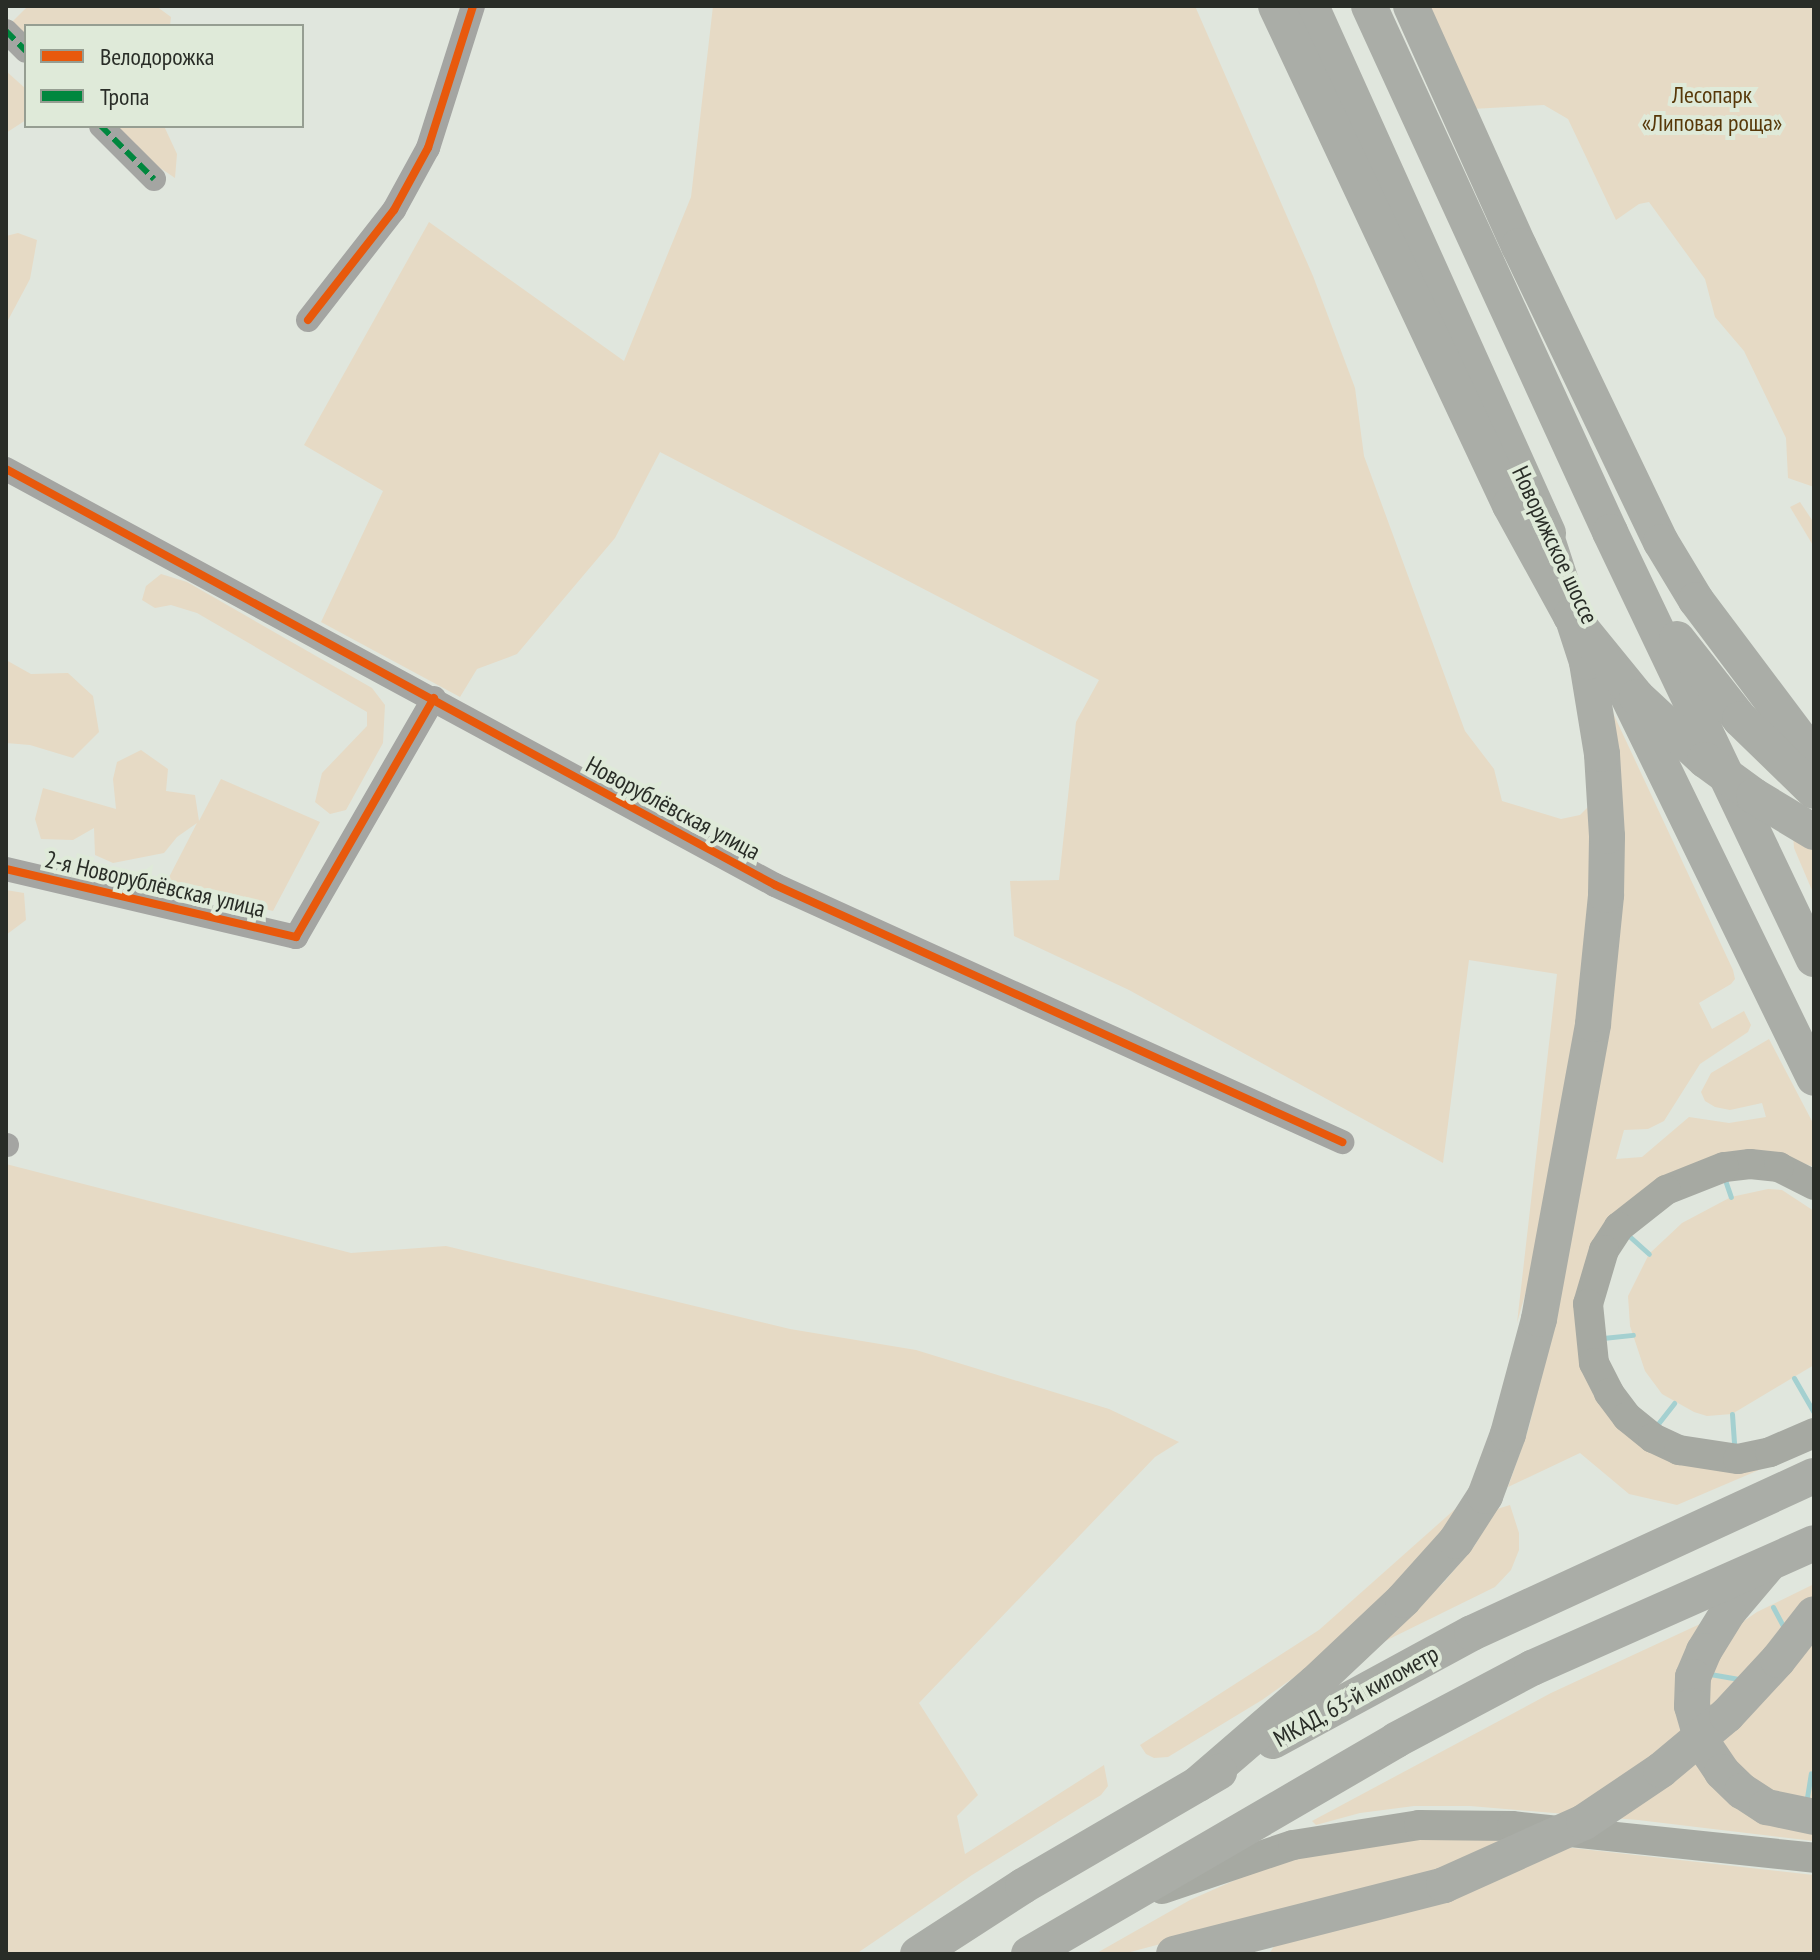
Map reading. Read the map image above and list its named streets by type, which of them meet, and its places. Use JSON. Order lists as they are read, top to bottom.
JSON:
{
  "streets": {
    "highway": ["Новорижское шоссе", "МКАД, 63-й километр"],
    "street": ["Новорублёвская улица", "2-я Новорублёвская улица"]
  },
  "crossings": [
    ["Новорублёвская улица", "2-я Новорублёвская улица"]
  ],
  "parks": ["Лесопарк «Липовая роща»"],
  "legend": ["Велодорожка", "Тропа"]
}
